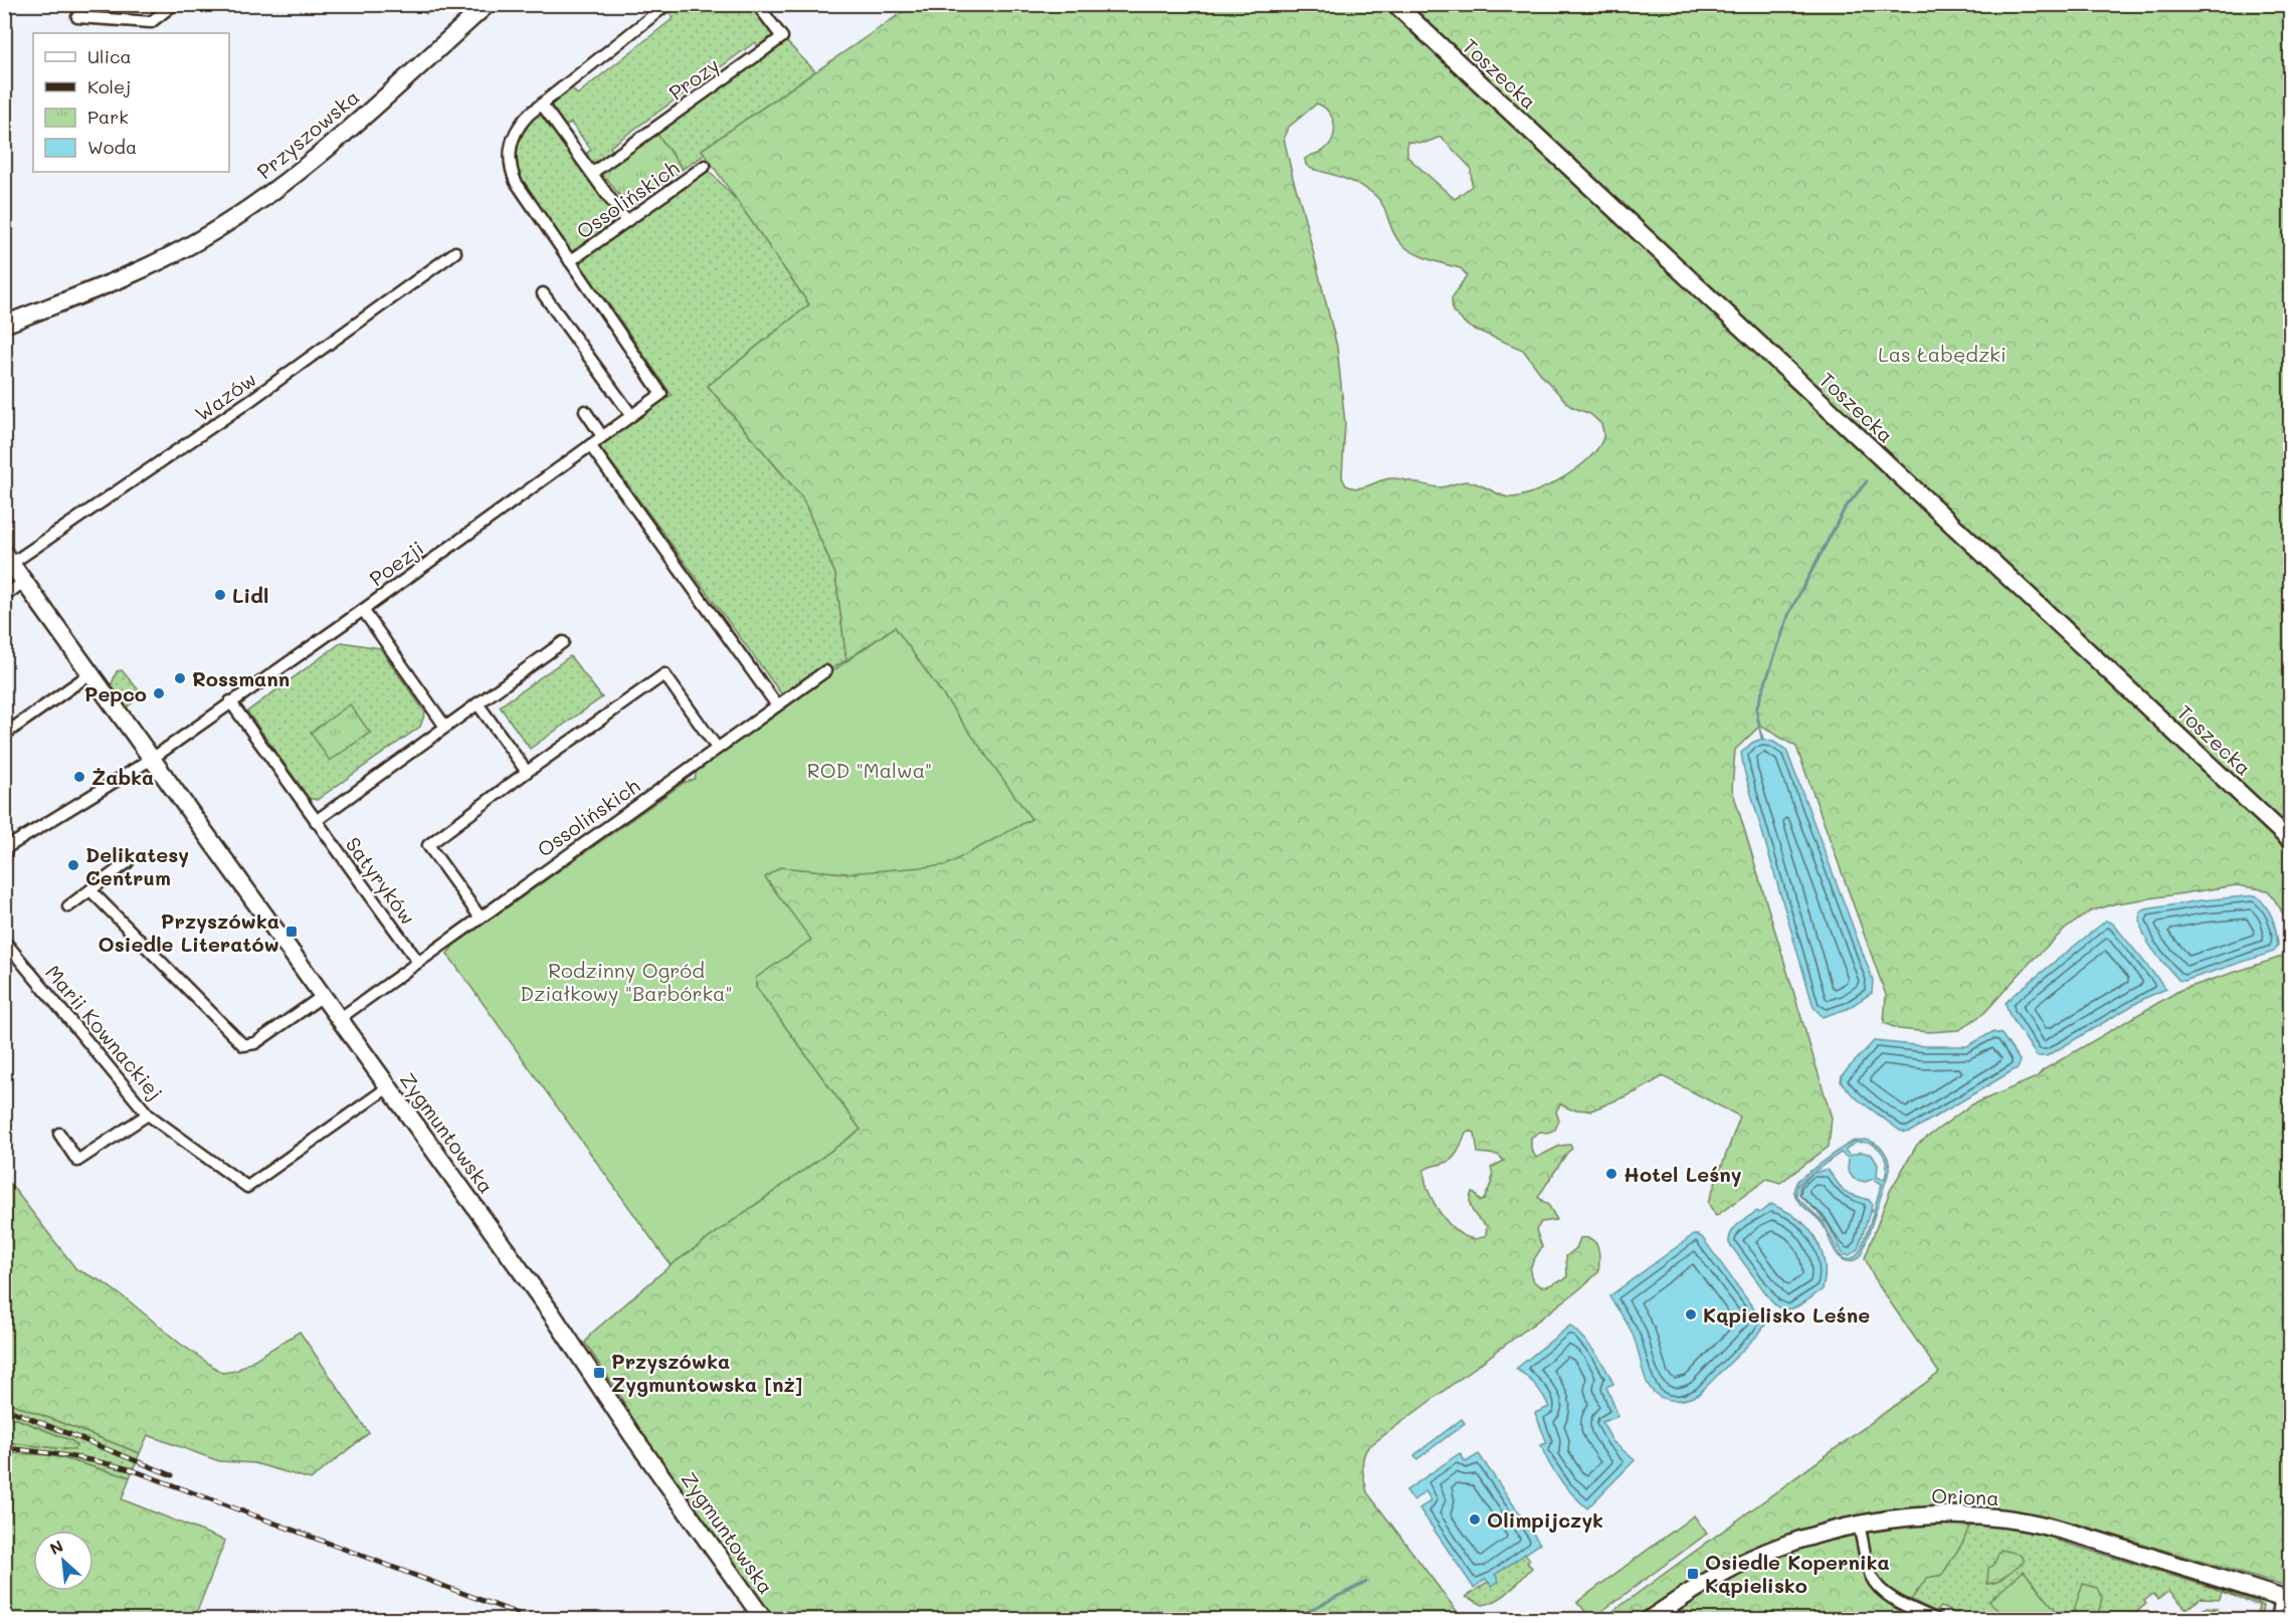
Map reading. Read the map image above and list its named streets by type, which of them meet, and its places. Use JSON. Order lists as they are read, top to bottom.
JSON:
{
  "streets": {
    "street": [
      "Toszecka",
      "Prozy",
      "Przyszowska",
      "Ossolińskich",
      "Wazów",
      "Poezji",
      "Satyryków",
      "Marii Kownackiej",
      "Zygmuntowska",
      "Oriona"
    ]
  },
  "crossings": [
    ["Ossolińskich", "Poezji"],
    ["Ossolińskich", "Satyryków"],
    ["Ossolińskich", "Zygmuntowska"],
    ["Wazów", "Zygmuntowska"],
    ["Poezji", "Satyryków"],
    ["Poezji", "Zygmuntowska"],
    ["Marii Kownackiej", "Zygmuntowska"]
  ],
  "parks": ["Las Łabędzki", "ROD \"Malwa\"", "Rodzinny Ogród Działkowy \"Barbórka\""],
  "places": {
    "other": [
      "Lidl",
      "Rossmann",
      "Pepco",
      "Żabka",
      "Delikatesy Centrum",
      "Hotel Leśny",
      "Kąpielisko Leśne",
      "Olimpijczyk"
    ],
    "transit": ["Przyszówka Osiedle Literatów", "Przyszówka Zygmuntowska [nż]", "Osiedle Kopernika Kąpielisko"]
  },
  "legend": [
    "Ulica",
    "Kolej",
    "Park",
    "Woda"
  ],
  "north": "top left"
}
